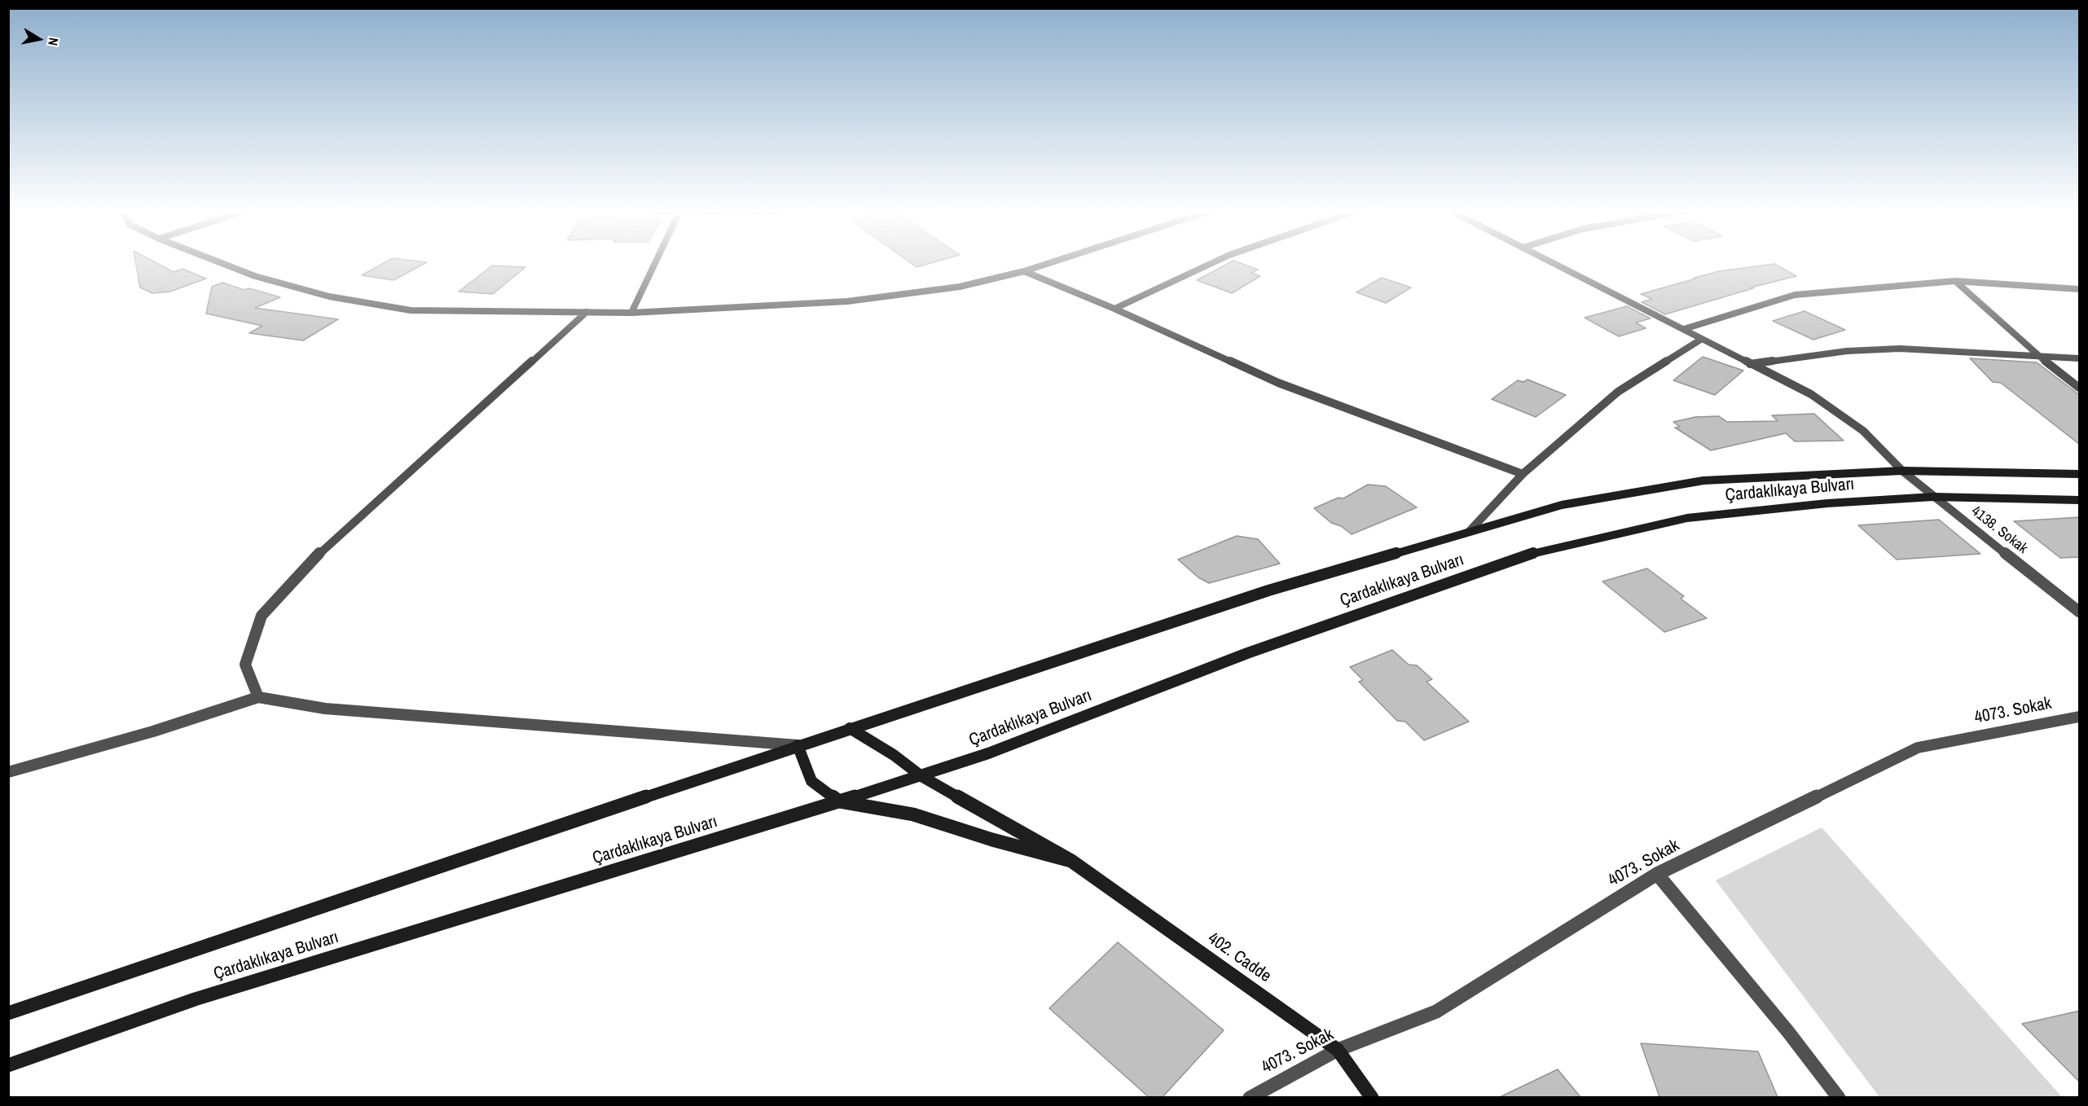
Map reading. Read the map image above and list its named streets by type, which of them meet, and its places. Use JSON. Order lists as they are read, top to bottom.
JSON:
{
  "streets": {
    "main road": ["Çardaklıkaya Bulvarı", "402. Cadde"],
    "street": ["4138. Sokak", "4073. Sokak"]
  },
  "crossings": [
    ["Çardaklıkaya Bulvarı", "4138. Sokak"],
    ["4073. Sokak", "402. Cadde"]
  ],
  "north": "right"
}
